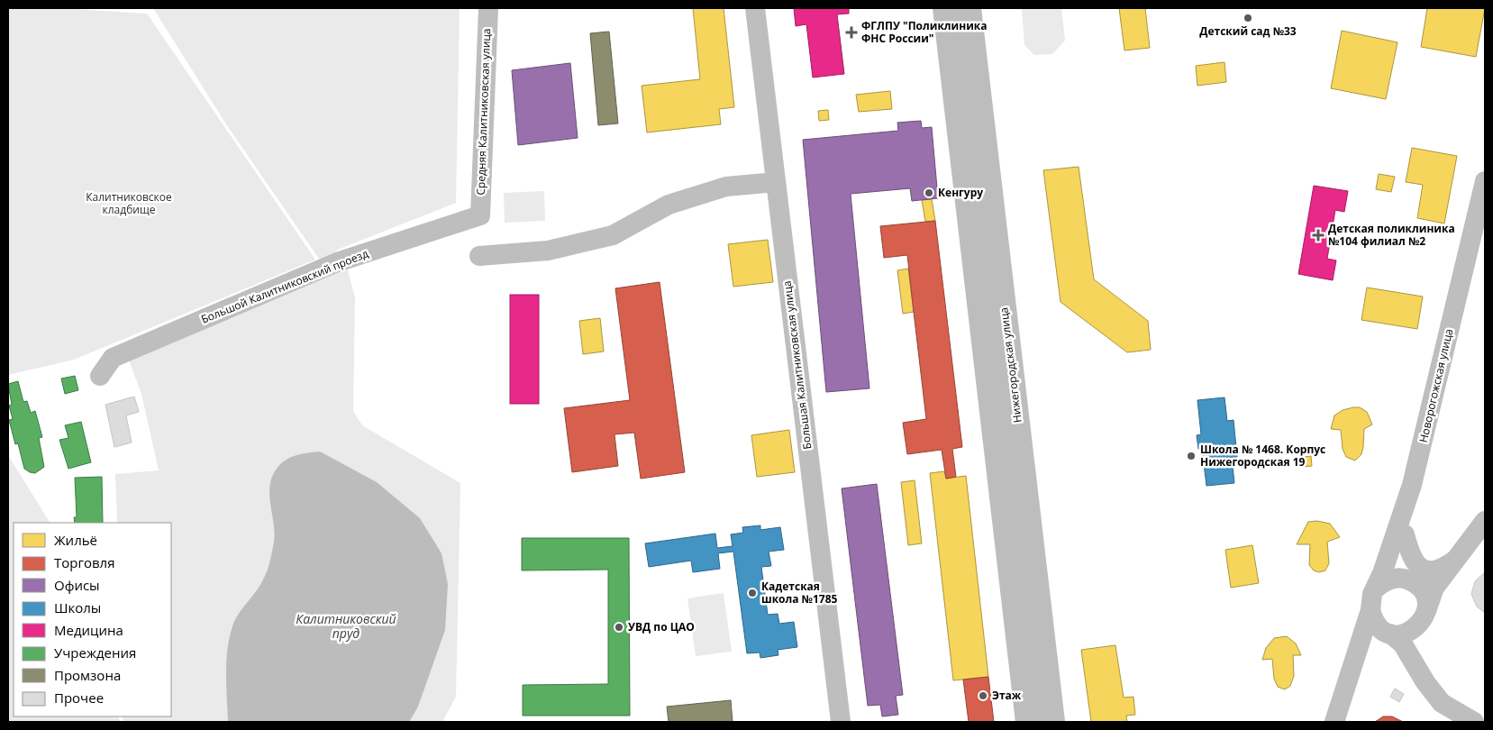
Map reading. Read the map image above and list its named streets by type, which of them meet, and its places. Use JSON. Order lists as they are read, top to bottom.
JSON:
{
  "streets": {
    "main road": ["Нижегородская улица"],
    "street": [
      "Средняя Калитниковская улица",
      "Большой Калитниковский проезд",
      "Большая Калитниковская улица",
      "Новорогожская улица"
    ]
  },
  "crossings": [
    ["Средняя Калитниковская улица", "Большой Калитниковский проезд"]
  ],
  "water": ["Калитниковский пруд"],
  "parks": ["Калитниковское кладбище"],
  "places": {
    "other": [
      "Детский сад №33",
      "Кенгуру",
      "Школа № 1468. Корпус Нижегородская 19",
      "Кадетская школа №1785",
      "УВД по ЦАО",
      "Этаж"
    ],
    "health": ["ФГЛПУ \"Поликлиника ФНС России\"", "Детская поликлиника №104 филиал №2"]
  },
  "legend": [
    "Жильё",
    "Торговля",
    "Офисы",
    "Школы",
    "Медицина",
    "Учреждения",
    "Промзона",
    "Прочее"
  ]
}
